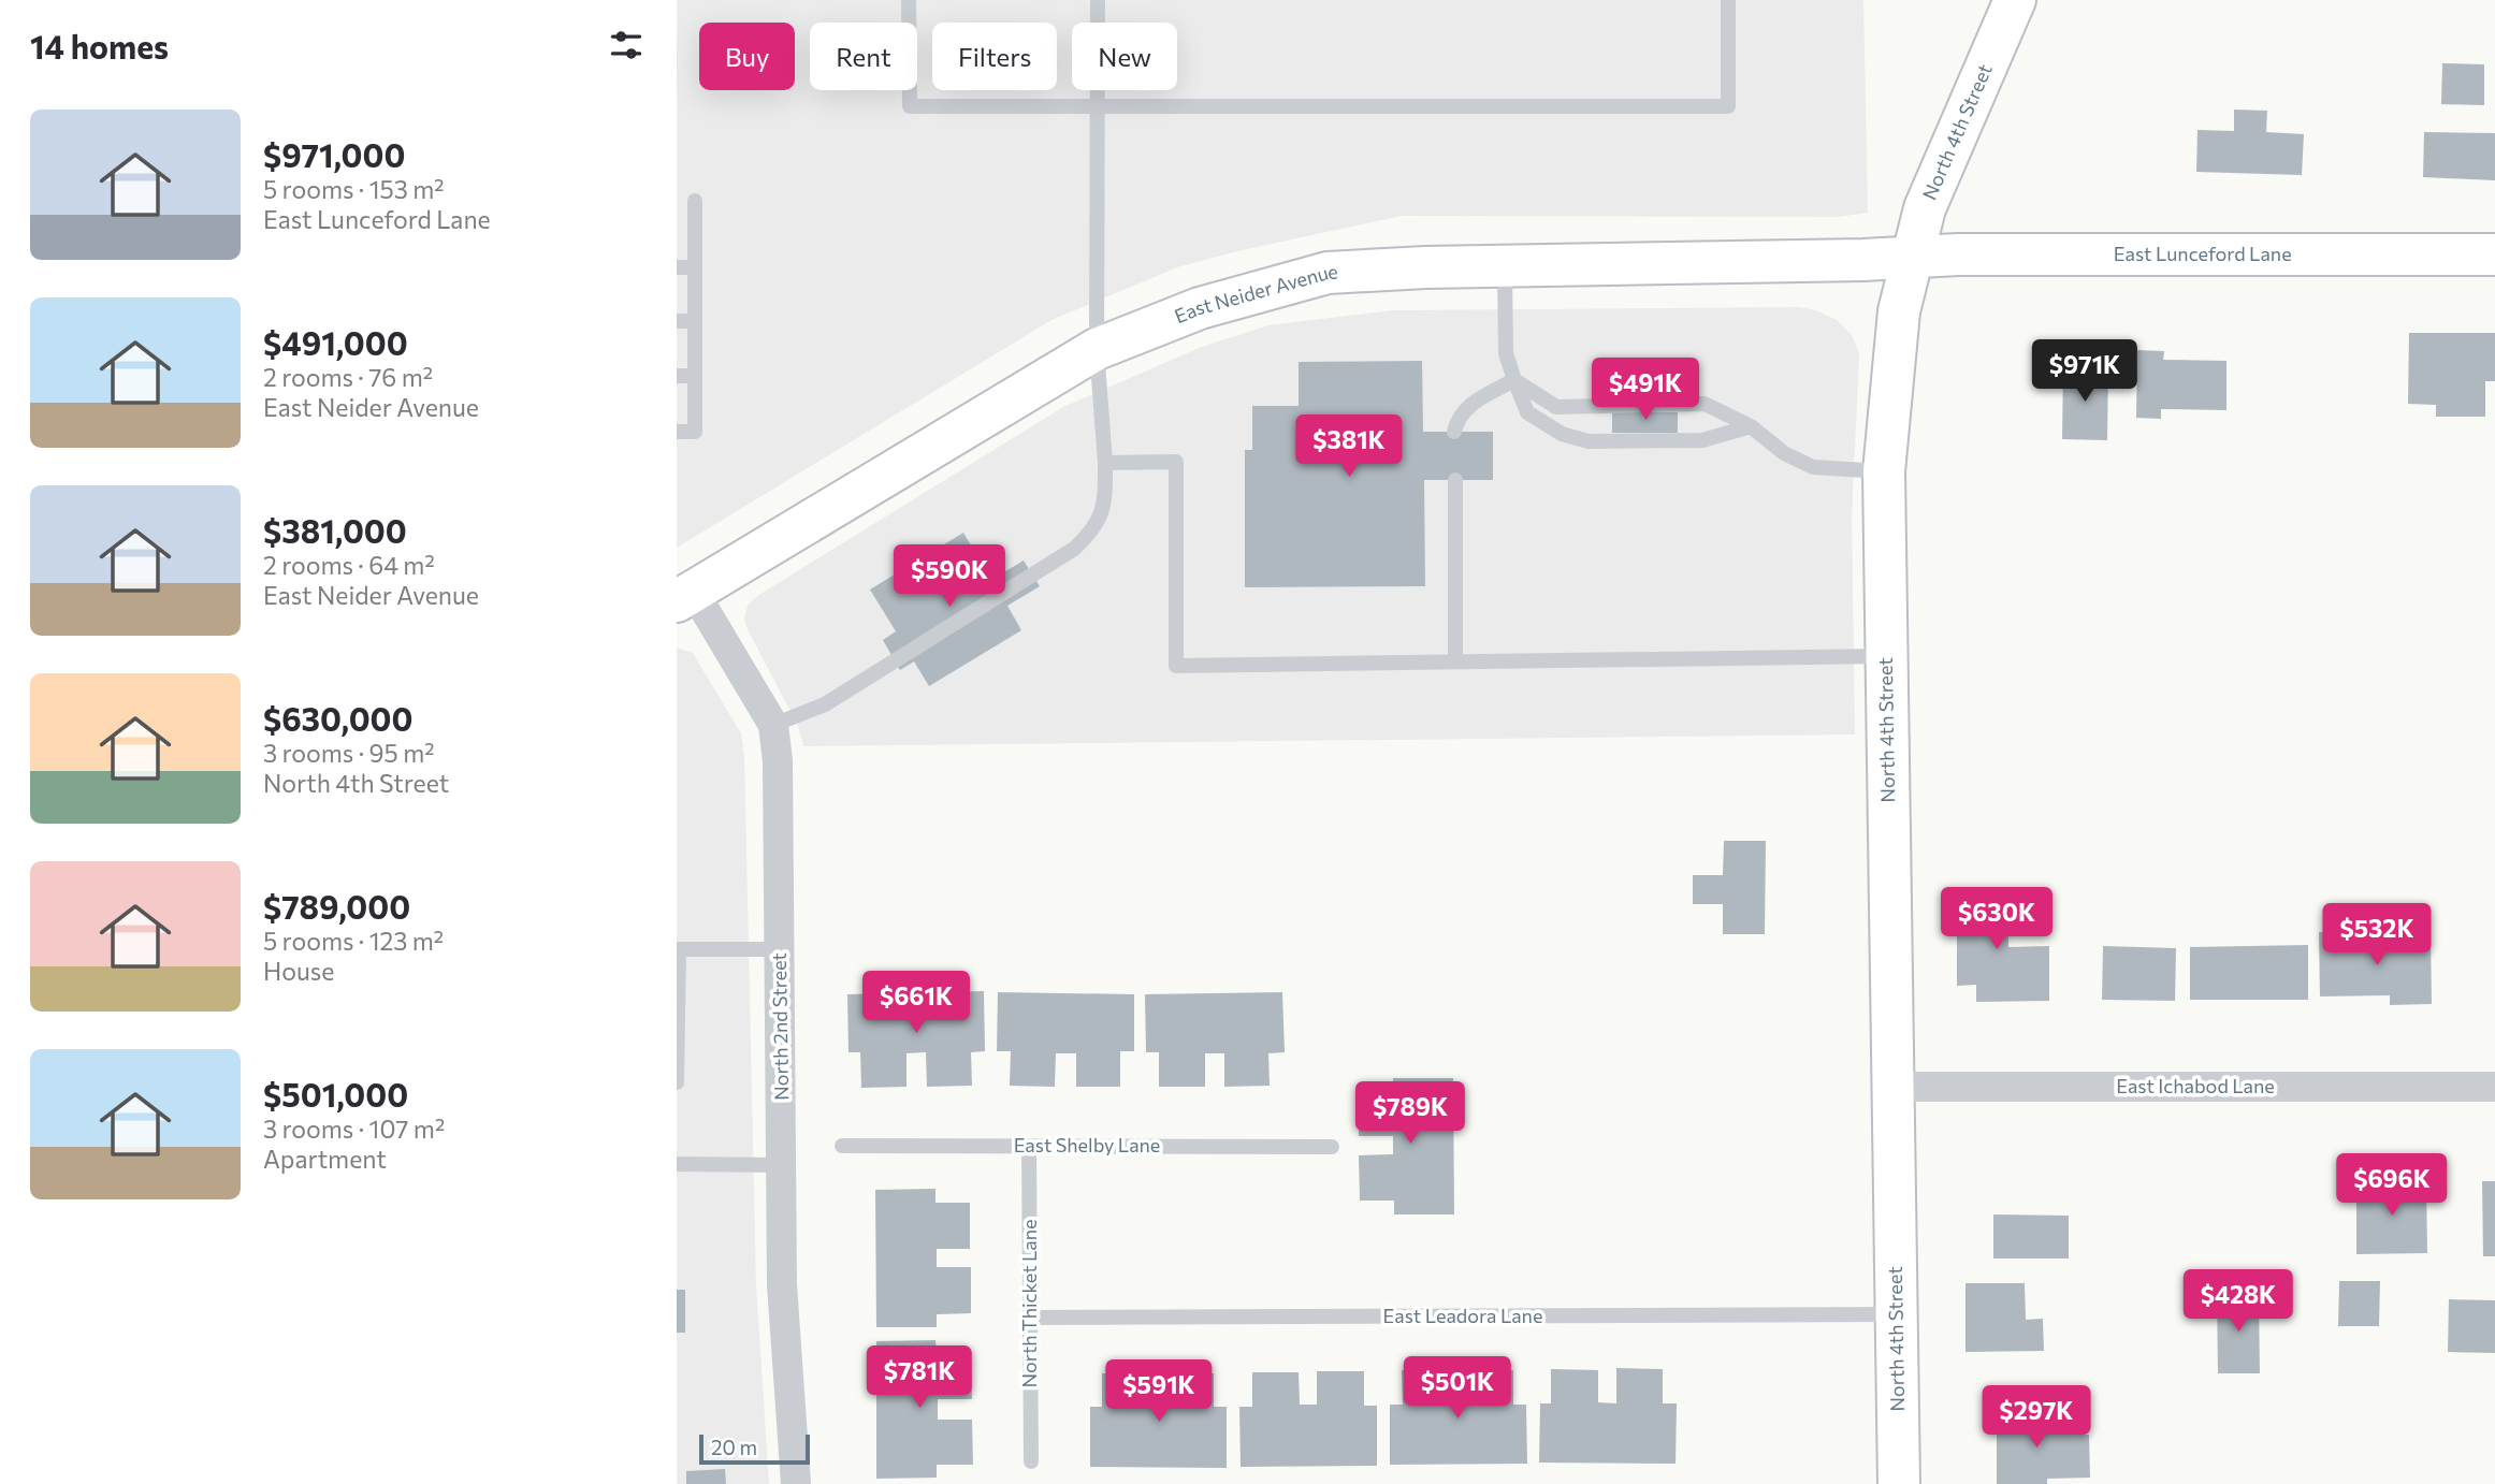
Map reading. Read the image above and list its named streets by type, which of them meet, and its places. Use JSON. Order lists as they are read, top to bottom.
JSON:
{
  "streets": {
    "main road": ["North 4th Street", "East Lunceford Lane", "East Neider Avenue"],
    "street": ["North 2nd Street", "East Ichabod Lane"],
    "lane": ["East Shelby Lane", "North Thicket Lane", "East Leadora Lane"]
  },
  "crossings": [
    ["North 4th Street", "East Lunceford Lane"],
    ["North 4th Street", "East Neider Avenue"],
    ["North 4th Street", "East Ichabod Lane"],
    ["North 4th Street", "East Leadora Lane"],
    ["East Lunceford Lane", "East Neider Avenue"],
    ["East Neider Avenue", "North 2nd Street"],
    ["East Shelby Lane", "North Thicket Lane"],
    ["North Thicket Lane", "East Leadora Lane"]
  ],
  "scale_bar": "20 m",
  "page": {
    "heading": "14 homes",
    "chip": [
      "Buy",
      "Rent",
      "Filters",
      "New"
    ],
    "list": [
      {
        "name": "$971,000",
        "note": "5 rooms · 153 m² · East Lunceford Lane"
      },
      {
        "name": "$491,000",
        "note": "2 rooms · 76 m² · East Neider Avenue"
      },
      {
        "name": "$381,000",
        "note": "2 rooms · 64 m² · East Neider Avenue"
      },
      {
        "name": "$630,000",
        "note": "3 rooms · 95 m² · North 4th Street"
      },
      {
        "name": "$789,000",
        "note": "5 rooms · 123 m² · House"
      },
      {
        "name": "$501,000",
        "note": "3 rooms · 107 m² · Apartment"
      }
    ],
    "price": [
      "$971K",
      "$491K",
      "$381K",
      "$590K",
      "$630K",
      "$532K",
      "$661K",
      "$789K",
      "$696K",
      "$428K",
      "$781K",
      "$501K",
      "$591K",
      "$297K"
    ],
    "scale": "20 m"
  }
}
